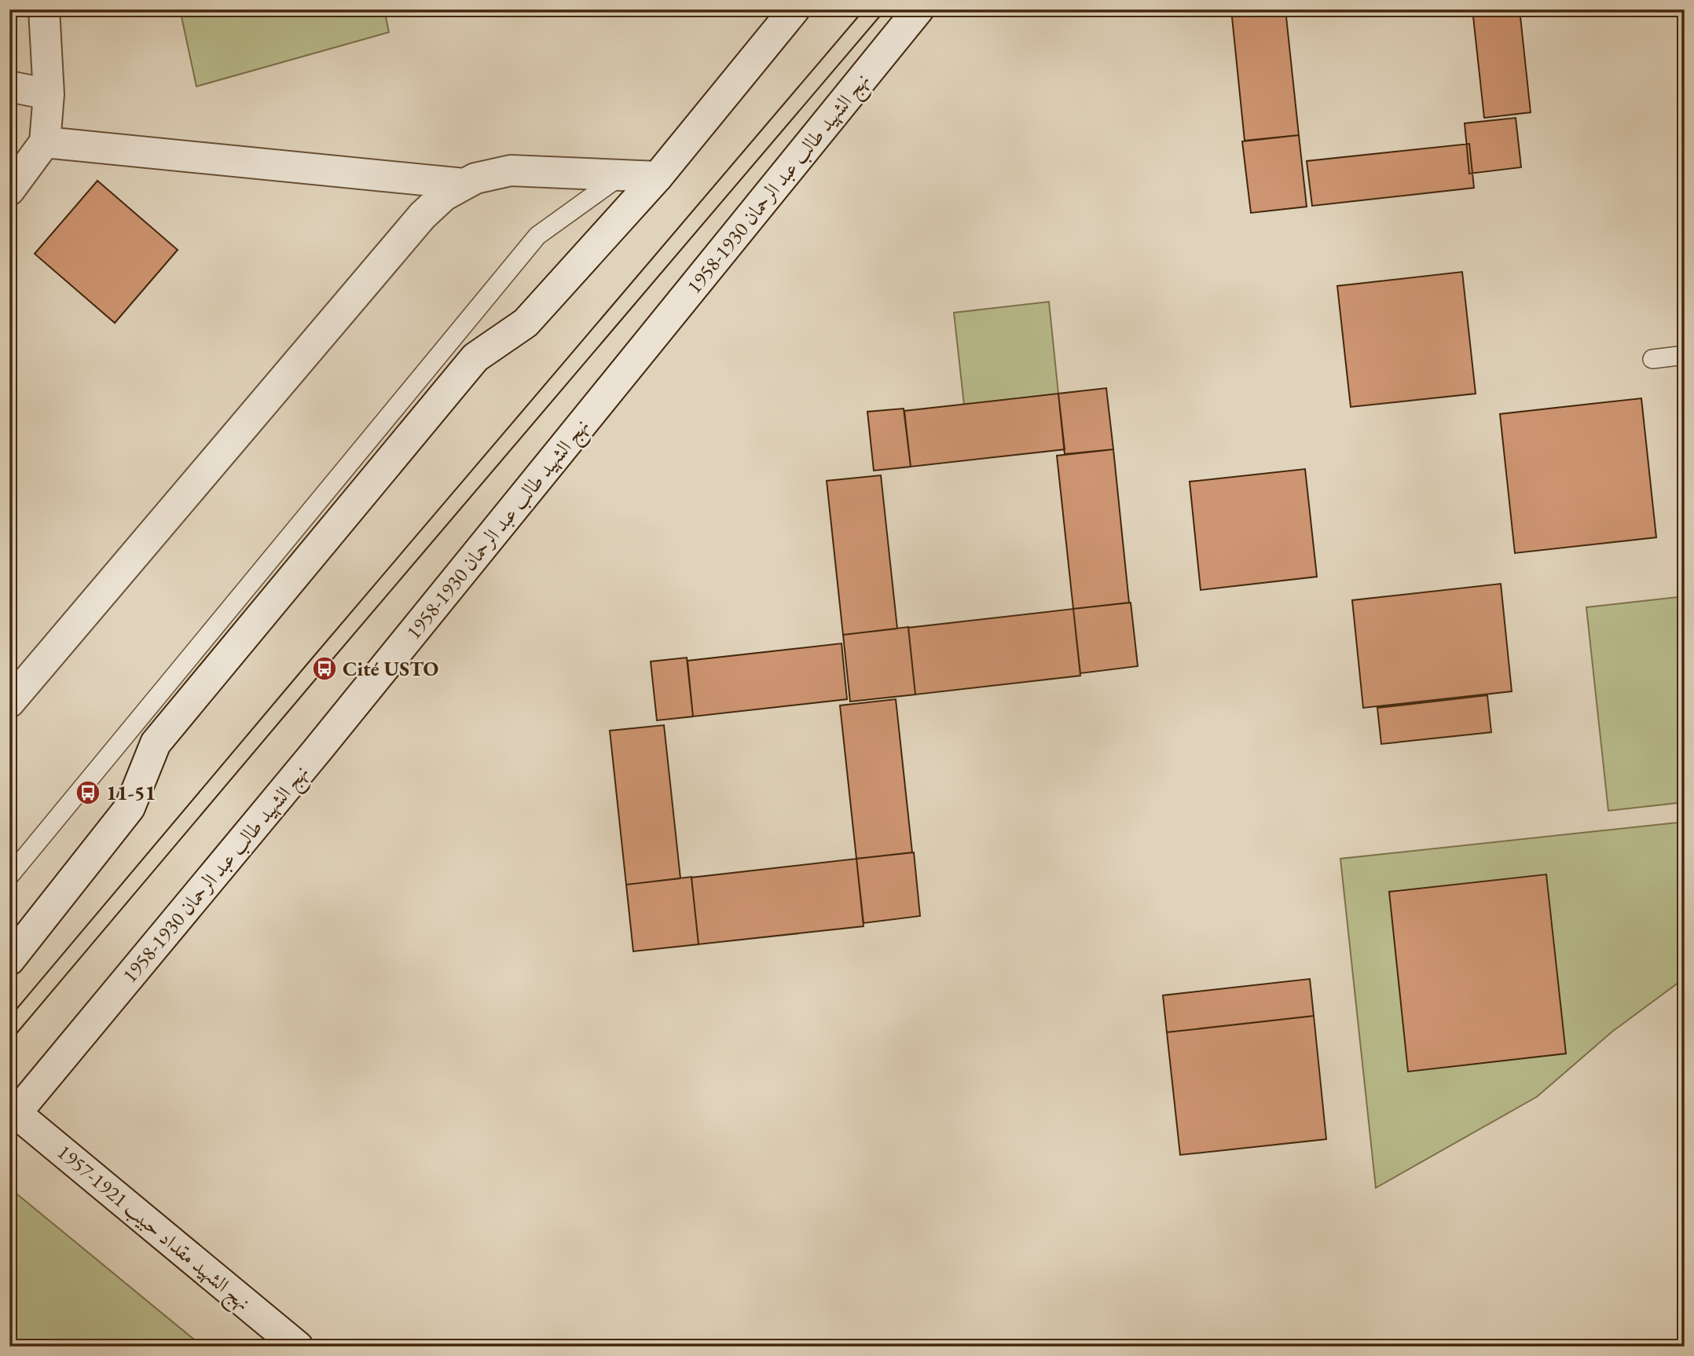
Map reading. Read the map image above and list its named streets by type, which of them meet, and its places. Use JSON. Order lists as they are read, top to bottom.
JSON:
{
  "streets": {
    "main road": ["نهج الشهيد طالب عبد الرحمان 1930-1958", "نهج الشهيد مقداد حبيب 1921-1957"]
  },
  "crossings": [
    ["نهج الشهيد طالب عبد الرحمان 1930-1958", "نهج الشهيد مقداد حبيب 1921-1957"]
  ],
  "places": {
    "bus stop": ["Cité USTO", "11-51"]
  }
}
